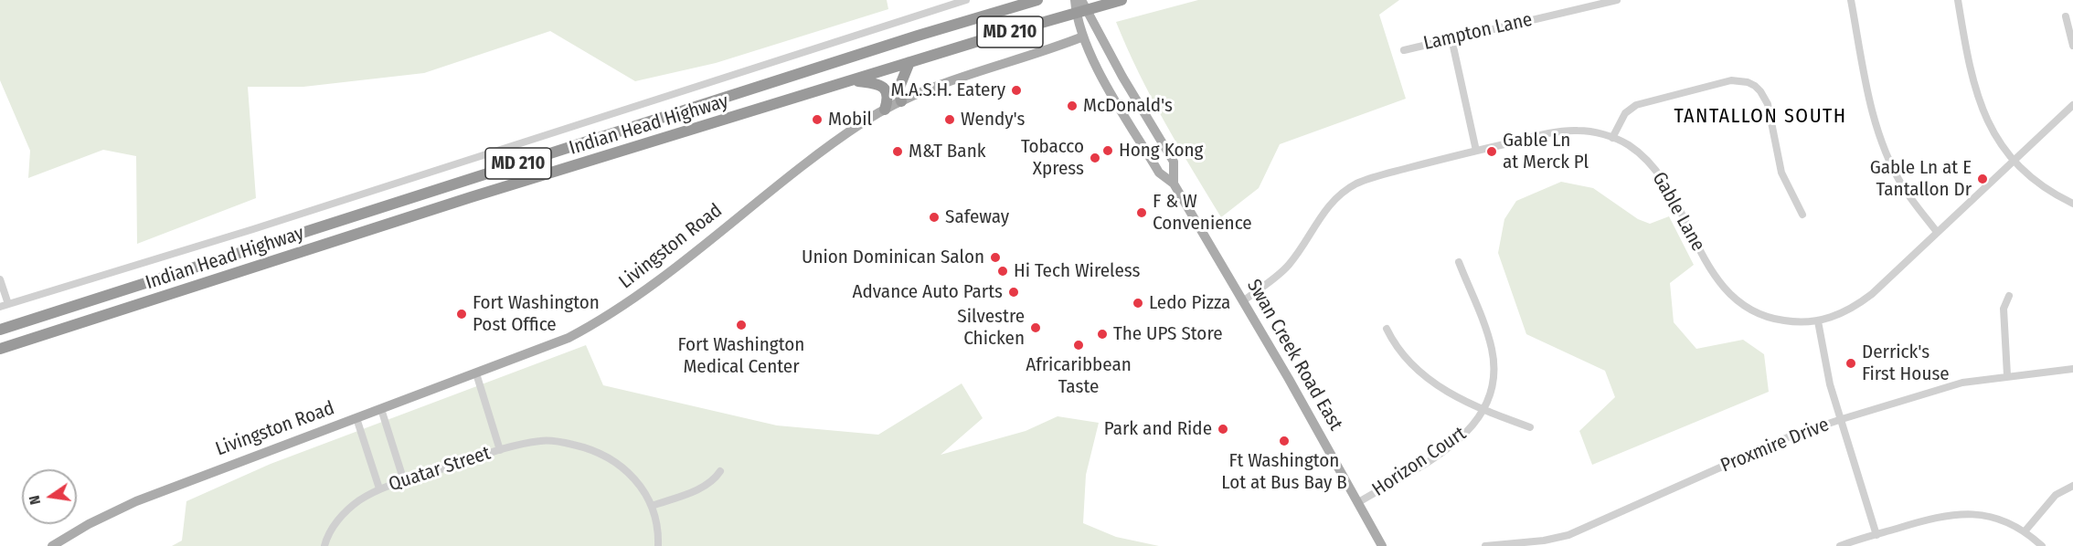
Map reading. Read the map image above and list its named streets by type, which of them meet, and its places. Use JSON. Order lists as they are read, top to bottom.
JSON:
{
  "streets": {
    "highway": ["MD 210", "Indian Head Highway"],
    "main road": ["Livingston Road", "Swan Creek Road East"],
    "street": [
      "Lampton Lane",
      "Gable Lane",
      "Proxmire Drive",
      "Horizon Court",
      "Quatar Street"
    ]
  },
  "crossings": [
    ["Indian Head Highway", "Swan Creek Road East"],
    ["Gable Lane", "Swan Creek Road East"],
    ["Livingston Road", "Swan Creek Road East"],
    ["Livingston Road", "Quatar Street"],
    ["Swan Creek Road East", "Horizon Court"]
  ],
  "districts": ["TANTALLON SOUTH"],
  "places": [
    "M.A.S.H. Eatery",
    "McDonald's",
    "Mobil",
    "Wendy's",
    "Hong Kong",
    "M&T Bank",
    "Gable Ln at Merck Pl",
    "Tobacco Xpress",
    "Gable Ln at E Tantallon Dr",
    "F & W Convenience",
    "Safeway",
    "Union Dominican Salon",
    "Hi Tech Wireless",
    "Advance Auto Parts",
    "Ledo Pizza",
    "Fort Washington Post Office",
    "Fort Washington Medical Center",
    "Silvestre Chicken",
    "The UPS Store",
    "Africaribbean Taste",
    "Derrick's First House",
    "Park and Ride",
    "Ft Washington Lot at Bus Bay B"
  ],
  "north": "left"
}
